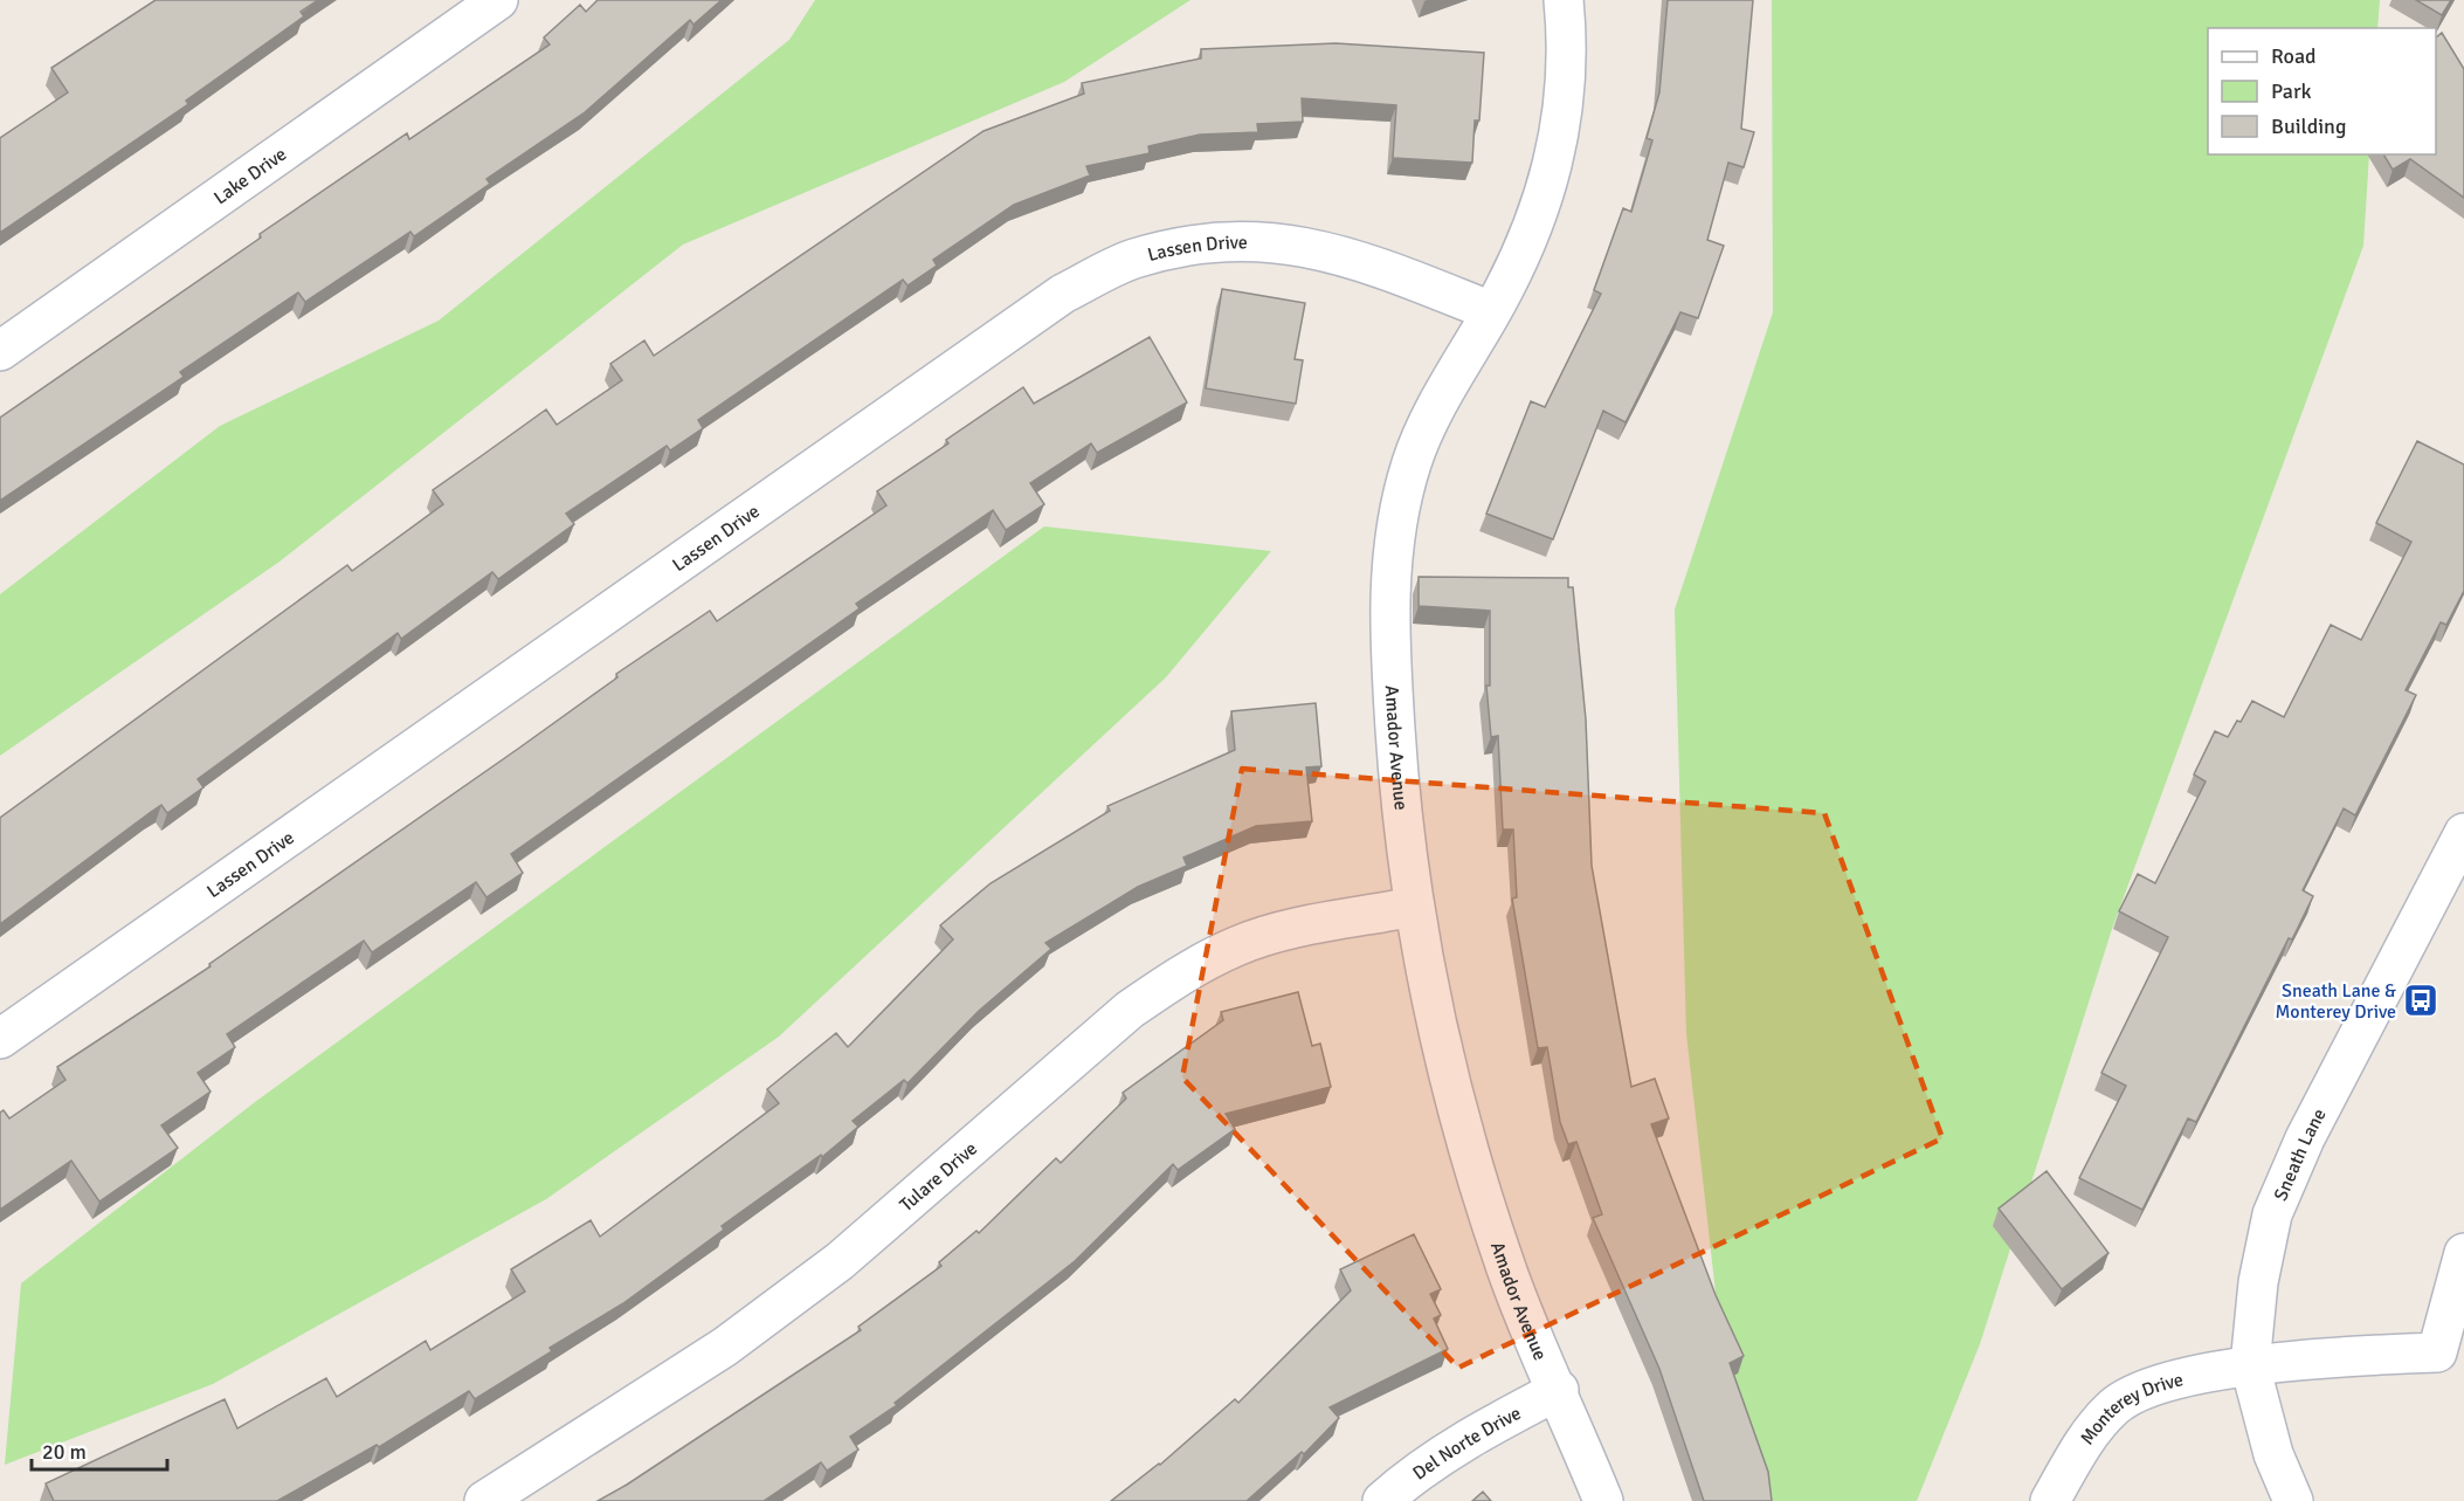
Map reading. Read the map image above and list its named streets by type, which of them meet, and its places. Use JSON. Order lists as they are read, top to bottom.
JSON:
{
  "streets": {
    "street": [
      "Lake Drive",
      "Lassen Drive",
      "Amador Avenue",
      "Sneath Lane",
      "Tulare Drive",
      "Monterey Drive",
      "Del Norte Drive"
    ]
  },
  "crossings": [
    ["Lassen Drive", "Amador Avenue"],
    ["Amador Avenue", "Tulare Drive"],
    ["Amador Avenue", "Del Norte Drive"],
    ["Sneath Lane", "Monterey Drive"]
  ],
  "places": {
    "bus stop": ["Sneath Lane & Monterey Drive"]
  },
  "legend": ["Road", "Park", "Building"],
  "scale_bar": "20 m"
}
